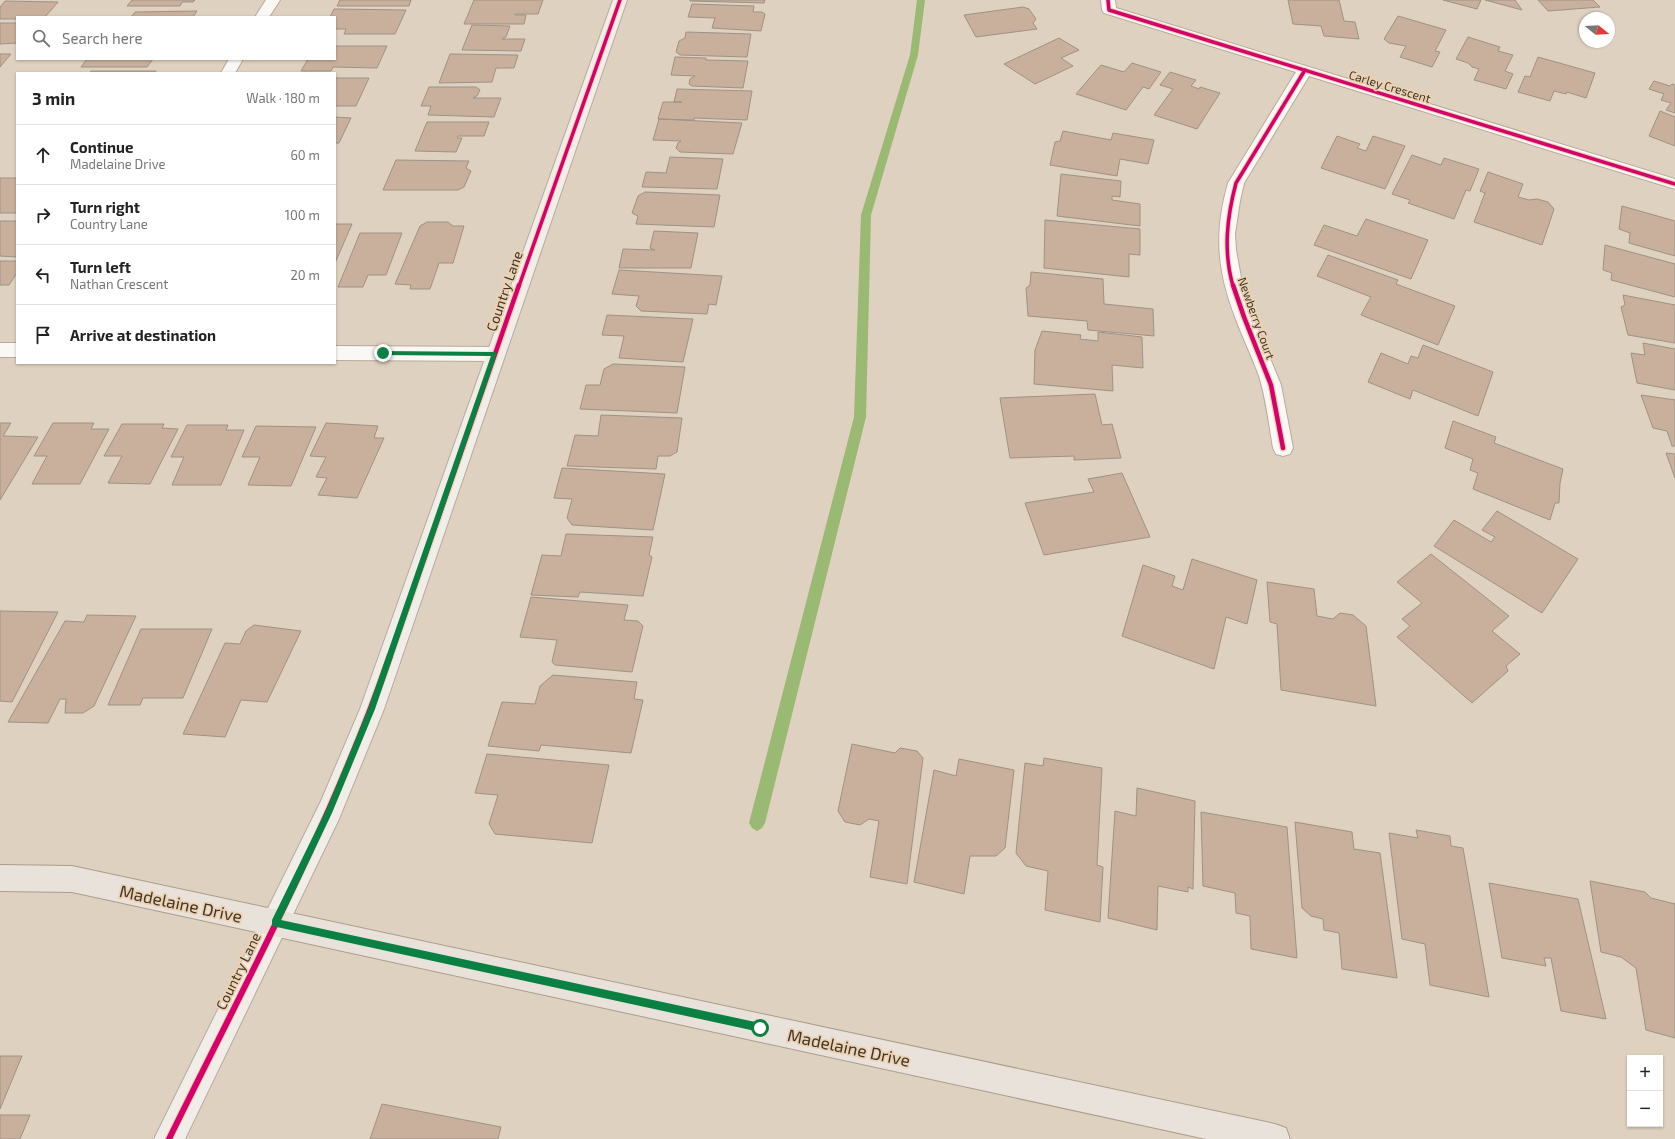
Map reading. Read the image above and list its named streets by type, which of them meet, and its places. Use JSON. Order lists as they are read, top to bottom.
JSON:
{
  "streets": {
    "main road": ["Madelaine Drive"],
    "street": ["Carley Crescent", "Country Lane", "Newberry Court"]
  },
  "crossings": [
    ["Carley Crescent", "Newberry Court"],
    ["Country Lane", "Madelaine Drive"]
  ],
  "north": "right",
  "page": {
    "search": "Search here",
    "heading": ["3 min", "Walk · 180 m"],
    "list": [
      ["Continue", "Madelaine Drive", "60 m"],
      ["Turn right", "Country Lane", "100 m"],
      ["Turn left", "Nathan Crescent", "20 m"],
      "Arrive at destination"
    ],
    "map_buttons": ["+", "−"]
  }
}
